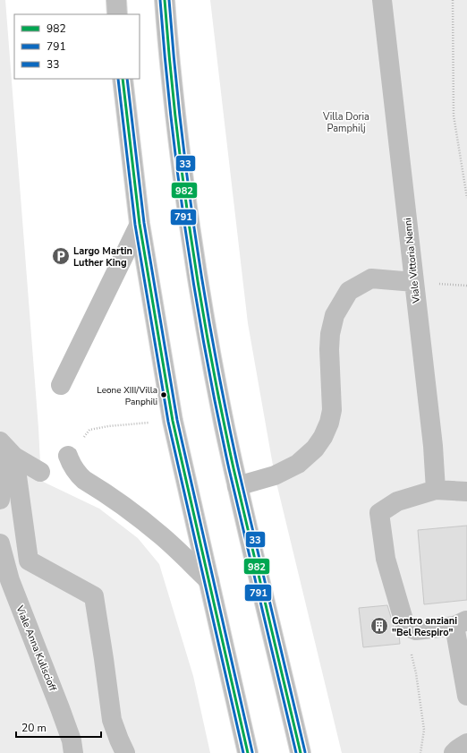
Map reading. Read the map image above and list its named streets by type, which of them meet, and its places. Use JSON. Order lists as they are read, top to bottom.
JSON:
{
  "streets": {
    "street": ["Viale Vittoria Nenni", "Viale Anna Kuliscioff"]
  },
  "parks": ["Villa Doria Pamphilj"],
  "places": {
    "parking": ["Largo Martin Luther King"],
    "other": ["Leone XIII/Villa Panphili"],
    "building": ["Centro anziani \"Bel Respiro\""]
  },
  "lines": ["transit line 982", "transit line 791", "transit line 33"],
  "legend": ["982", "791", "33"],
  "scale_bar": "20 m"
}
